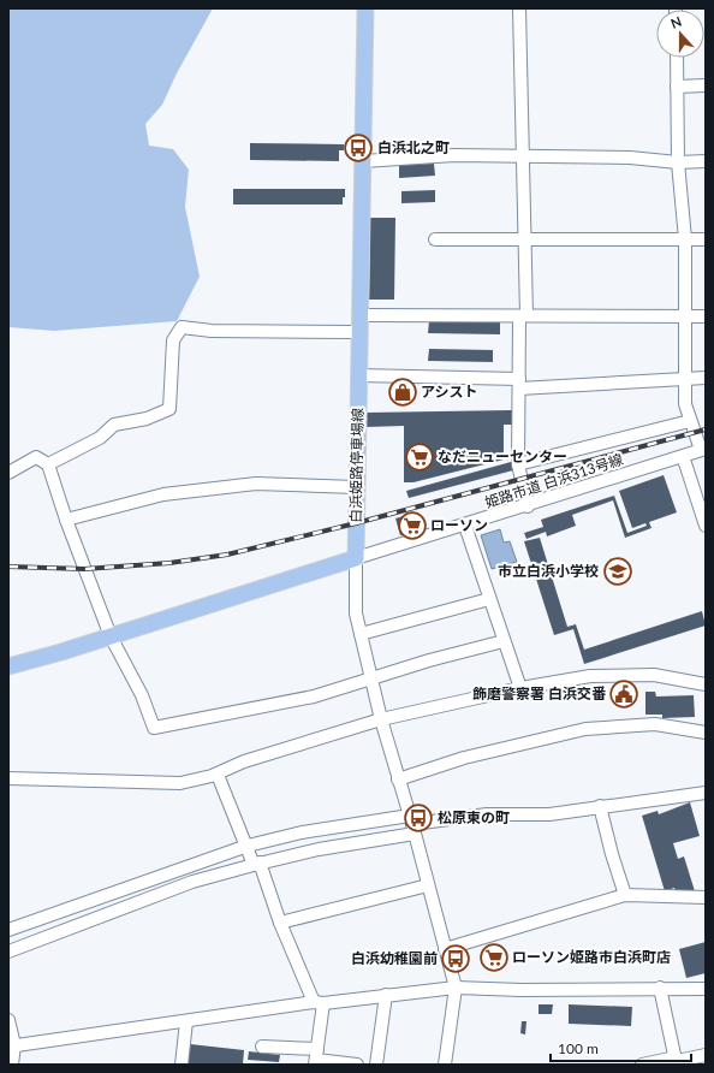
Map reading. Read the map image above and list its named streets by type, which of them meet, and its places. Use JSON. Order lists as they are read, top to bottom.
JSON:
{
  "streets": {
    "main road": ["白浜姫路停車場線"],
    "street": ["姫路市道 白浜313号線"]
  },
  "crossings": [
    ["白浜姫路停車場線", "姫路市道 白浜313号線"]
  ],
  "places": {
    "bus stop": ["白浜北之町", "松原東の町", "白浜幼稚園前"],
    "shop": ["アシスト"],
    "supermarket": ["なだニューセンター", "ローソン", "ローソン姫路市白浜町店"],
    "school or university": ["市立白浜小学校"],
    "public building": ["飾磨警察署 白浜交番"]
  },
  "scale_bar": "100 m",
  "north": "top"
}
